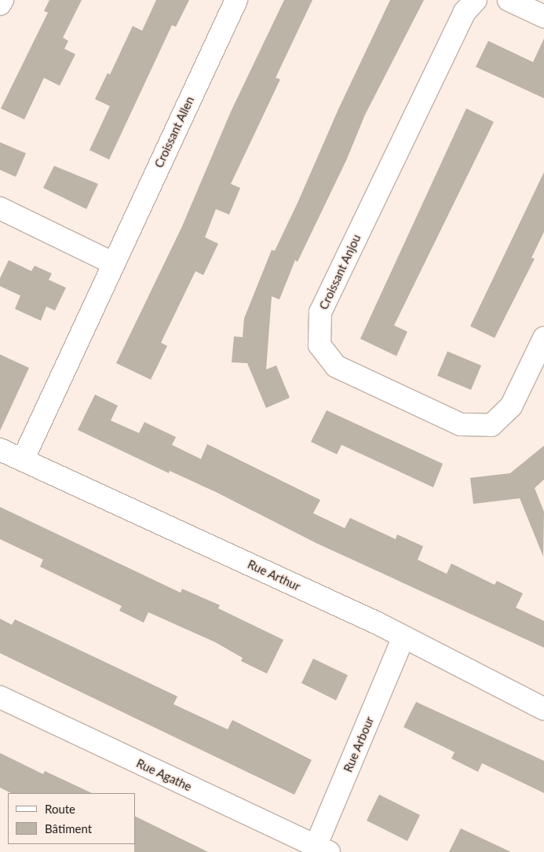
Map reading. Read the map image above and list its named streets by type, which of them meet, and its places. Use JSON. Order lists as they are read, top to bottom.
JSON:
{
  "streets": {
    "street": [
      "Croissant Allen",
      "Croissant Anjou",
      "Rue Arthur",
      "Rue Arbour",
      "Rue Agathe"
    ]
  },
  "crossings": [
    ["Croissant Allen", "Rue Arthur"],
    ["Rue Arthur", "Rue Arbour"],
    ["Rue Arbour", "Rue Agathe"]
  ],
  "legend": ["Route", "Bâtiment"]
}
